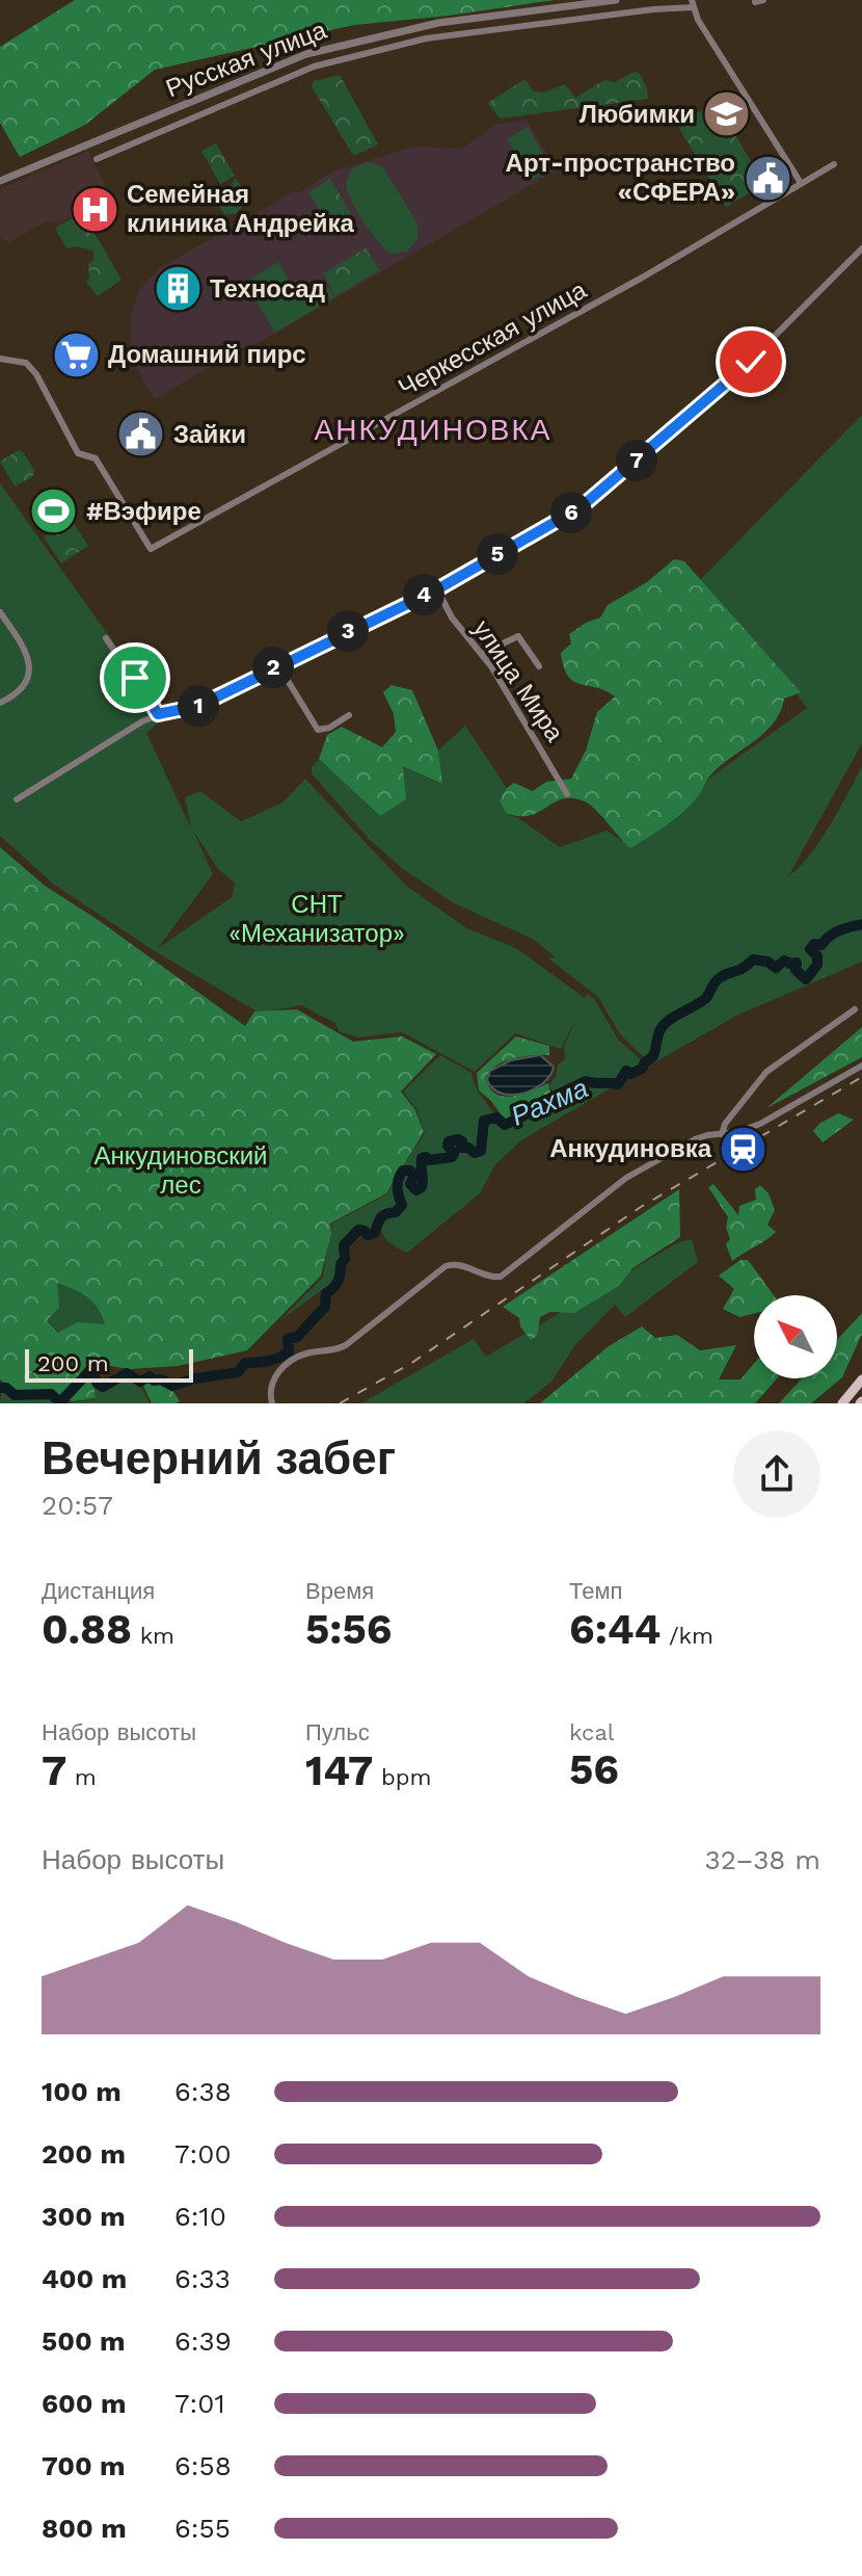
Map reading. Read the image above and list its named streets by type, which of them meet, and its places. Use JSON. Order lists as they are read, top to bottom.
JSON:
{
  "streets": {
    "street": ["Русская улица", "Черкесская улица", "улица Мира"]
  },
  "districts": ["АНКУДИНОВКА"],
  "water": ["Рахма"],
  "parks": ["СНТ «Механизатор»", "Анкудиновский лес"],
  "places": {
    "school or university": ["Любимки"],
    "public building": ["Арт-пространство «СФЕРА»", "Зайки"],
    "hospital": ["Семейная клиника Андрейка"],
    "building": ["Техносад"],
    "supermarket": ["Домашний пирс"],
    "sports": ["#Вэфире"],
    "station": ["Анкудиновка"]
  },
  "scale_bar": "200 m",
  "north": "top left",
  "page": {
    "pins": [
      "7",
      "6",
      "5",
      "4",
      "3",
      "2",
      "1"
    ],
    "scale": "200 m",
    "heading": ["Вечерний забег", "20:57"],
    "stats": [
      ["Дистанция", "0.88 km"],
      ["Время", "5:56"],
      ["Темп", "6:44 /km"],
      ["Набор высоты", "7 m"],
      ["Пульс", "147 bpm"],
      ["kcal", "56"]
    ],
    "chart": ["Набор высоты", "32–38 m"],
    "list": [
      {
        "name": "100 m",
        "note": "6:38"
      },
      {
        "name": "200 m",
        "note": "7:00"
      },
      {
        "name": "300 m",
        "note": "6:10"
      },
      {
        "name": "400 m",
        "note": "6:33"
      },
      {
        "name": "500 m",
        "note": "6:39"
      },
      {
        "name": "600 m",
        "note": "7:01"
      },
      {
        "name": "700 m",
        "note": "6:58"
      },
      {
        "name": "800 m",
        "note": "6:55"
      }
    ]
  }
}
